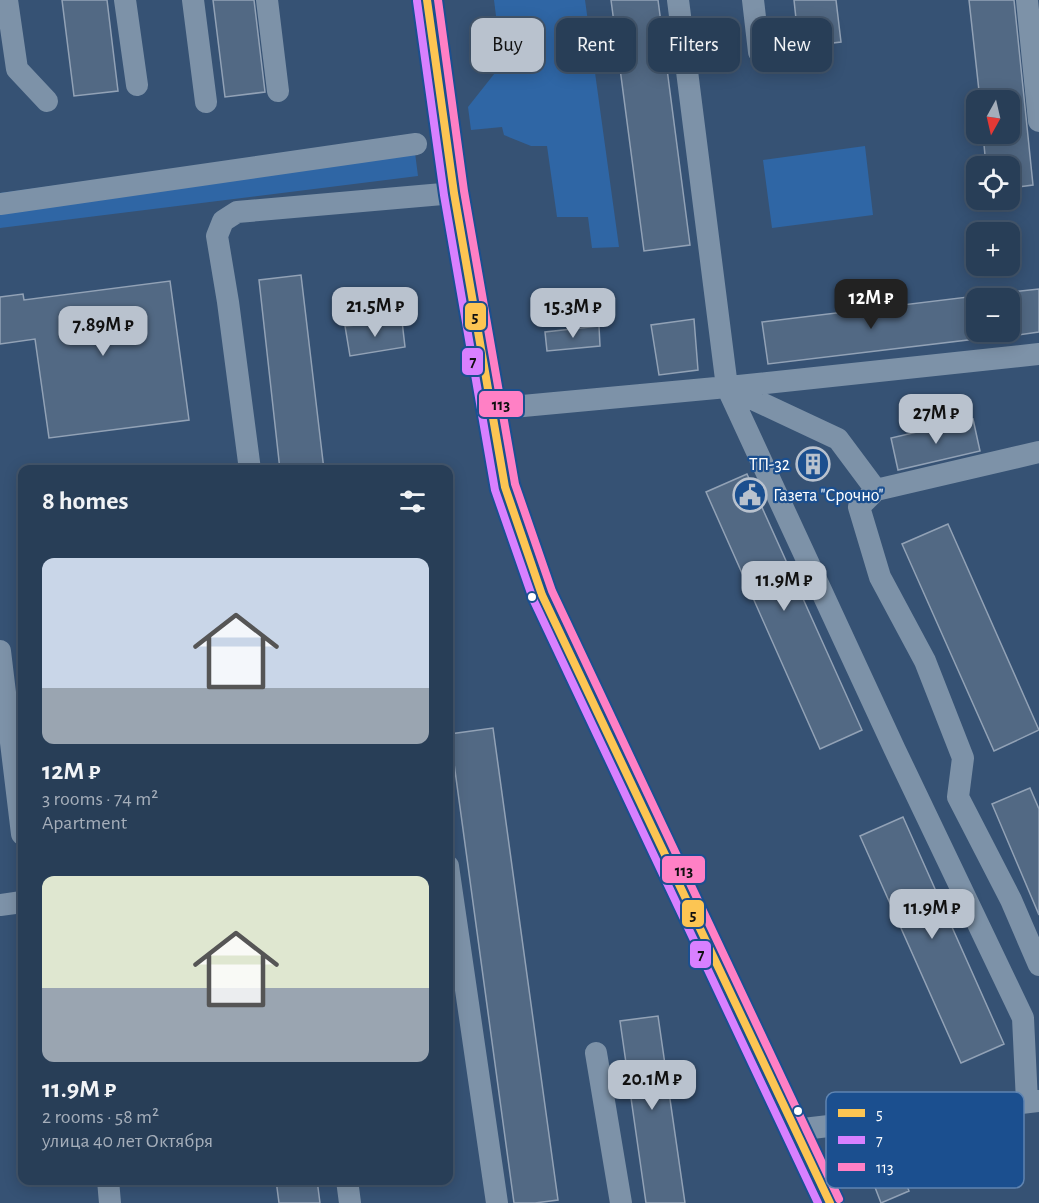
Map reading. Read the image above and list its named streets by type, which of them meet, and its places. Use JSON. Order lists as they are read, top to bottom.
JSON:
{
  "places": {
    "building": ["ТП-32"],
    "public building": ["Газета \"Срочно\""]
  },
  "lines": ["transit line 5", "transit line 113", "transit line 7"],
  "legend": ["5", "7", "113"],
  "north": "bottom",
  "page": {
    "chip": [
      "Buy",
      "Rent",
      "Filters",
      "New"
    ],
    "map_buttons": ["+", "−"],
    "price": [
      "12M ₽",
      "21.5M ₽",
      "15.3M ₽",
      "7.89M ₽",
      "27M ₽",
      "11.9M ₽",
      "11.9M ₽",
      "20.1M ₽"
    ],
    "heading": "8 homes",
    "list": [
      {
        "name": "12M ₽",
        "note": "3 rooms · 74 m² · Apartment"
      },
      {
        "name": "11.9M ₽",
        "note": "2 rooms · 58 m² · улица 40 лет Октября"
      }
    ]
  }
}
